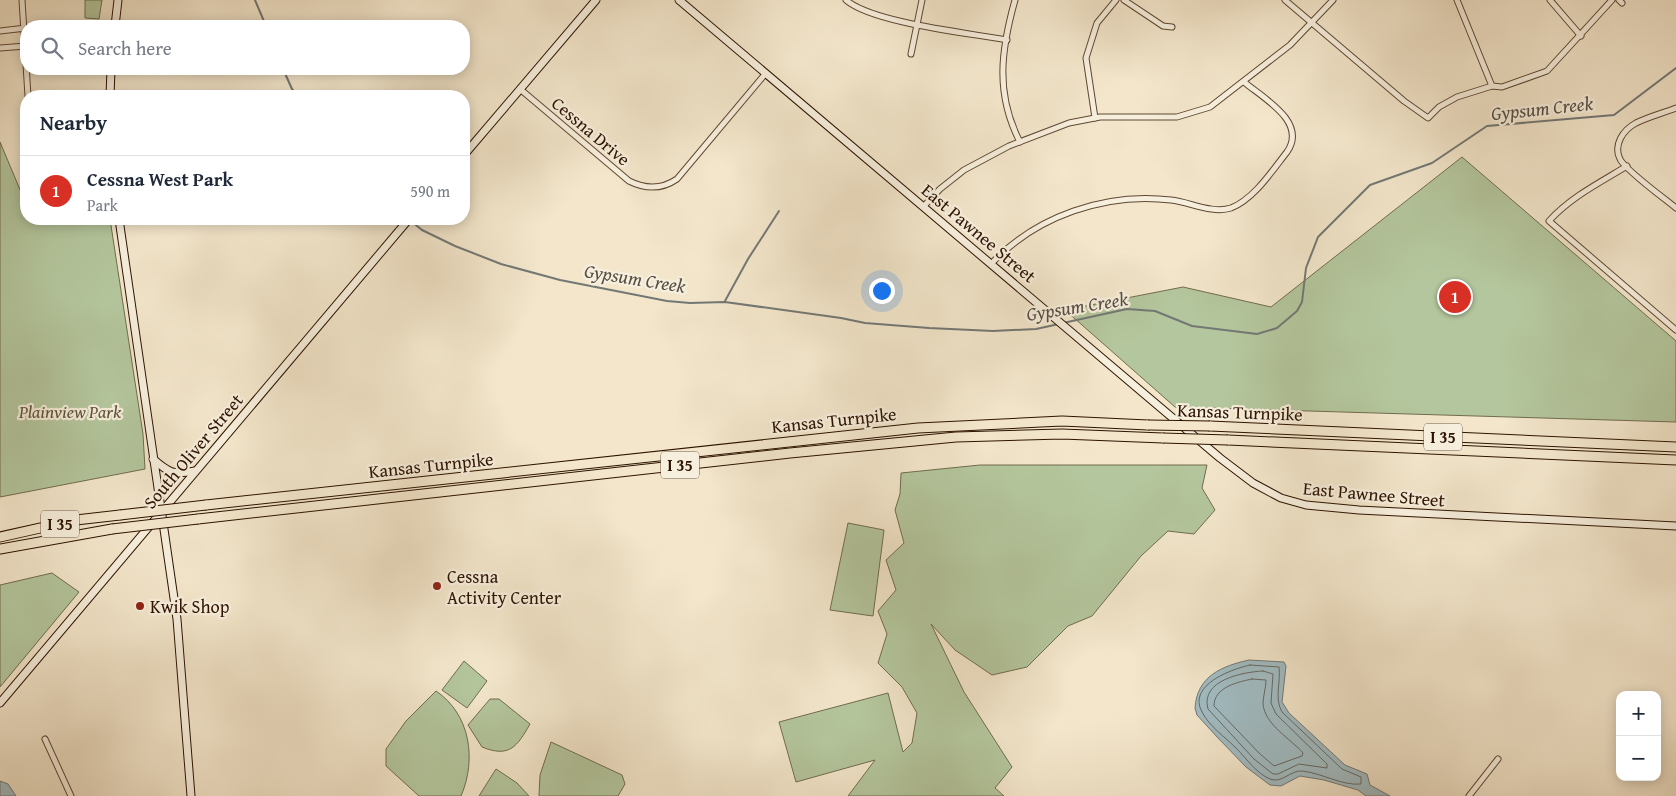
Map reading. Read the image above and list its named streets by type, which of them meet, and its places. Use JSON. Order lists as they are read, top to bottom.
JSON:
{
  "streets": {
    "highway": ["Kansas Turnpike", "I 35"],
    "main road": ["East Pawnee Street", "South Oliver Street"],
    "street": ["Cessna Drive"]
  },
  "crossings": [
    ["Cessna Drive", "East Pawnee Street"]
  ],
  "water": ["Gypsum Creek"],
  "parks": ["Plainview Park"],
  "places": ["Cessna Activity Center", "Kwik Shop"],
  "page": {
    "search": "Search here",
    "heading": "Nearby",
    "list": [
      {
        "mark": "1",
        "name": "Cessna West Park",
        "note": "Park",
        "value": "590 m"
      }
    ],
    "pins": "1",
    "map_buttons": ["+", "−"]
  }
}
